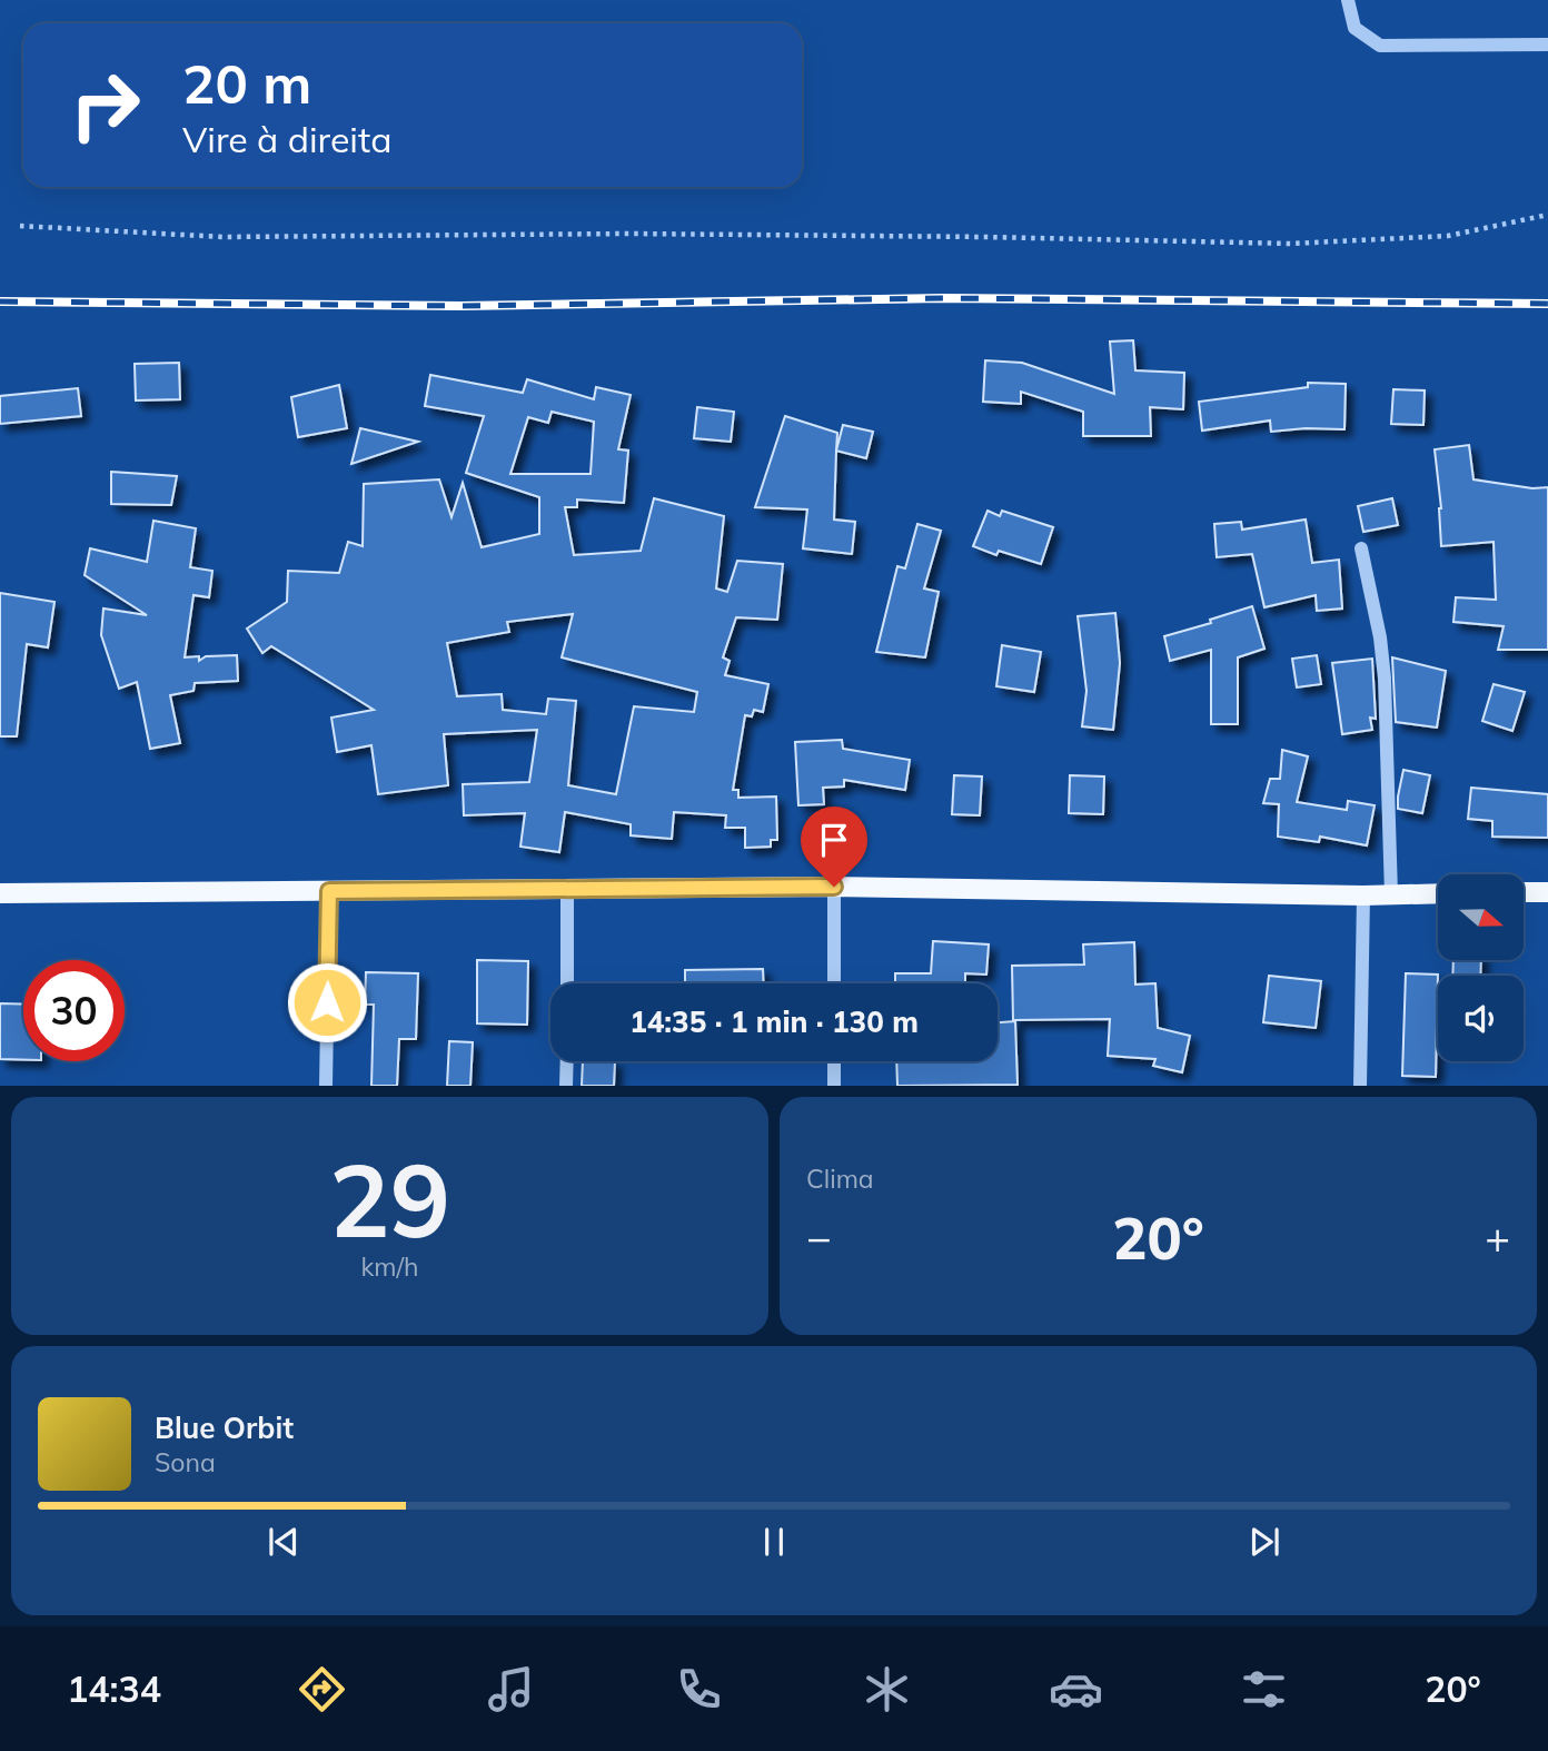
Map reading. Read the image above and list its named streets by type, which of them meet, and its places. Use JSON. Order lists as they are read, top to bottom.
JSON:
{
  "north": "right",
  "page": {
    "turn": ["20 m", "Vire à direita"],
    "limit": "30",
    "trip": "14:35 · 1 min · 130 m",
    "tile": [
      ["29", "km/h"],
      "Clima"
    ],
    "heat": ["−", "20°", "+"],
    "song": ["Blue Orbit", "Sona"],
    "tabs": ["14:34", "20°"]
  }
}
